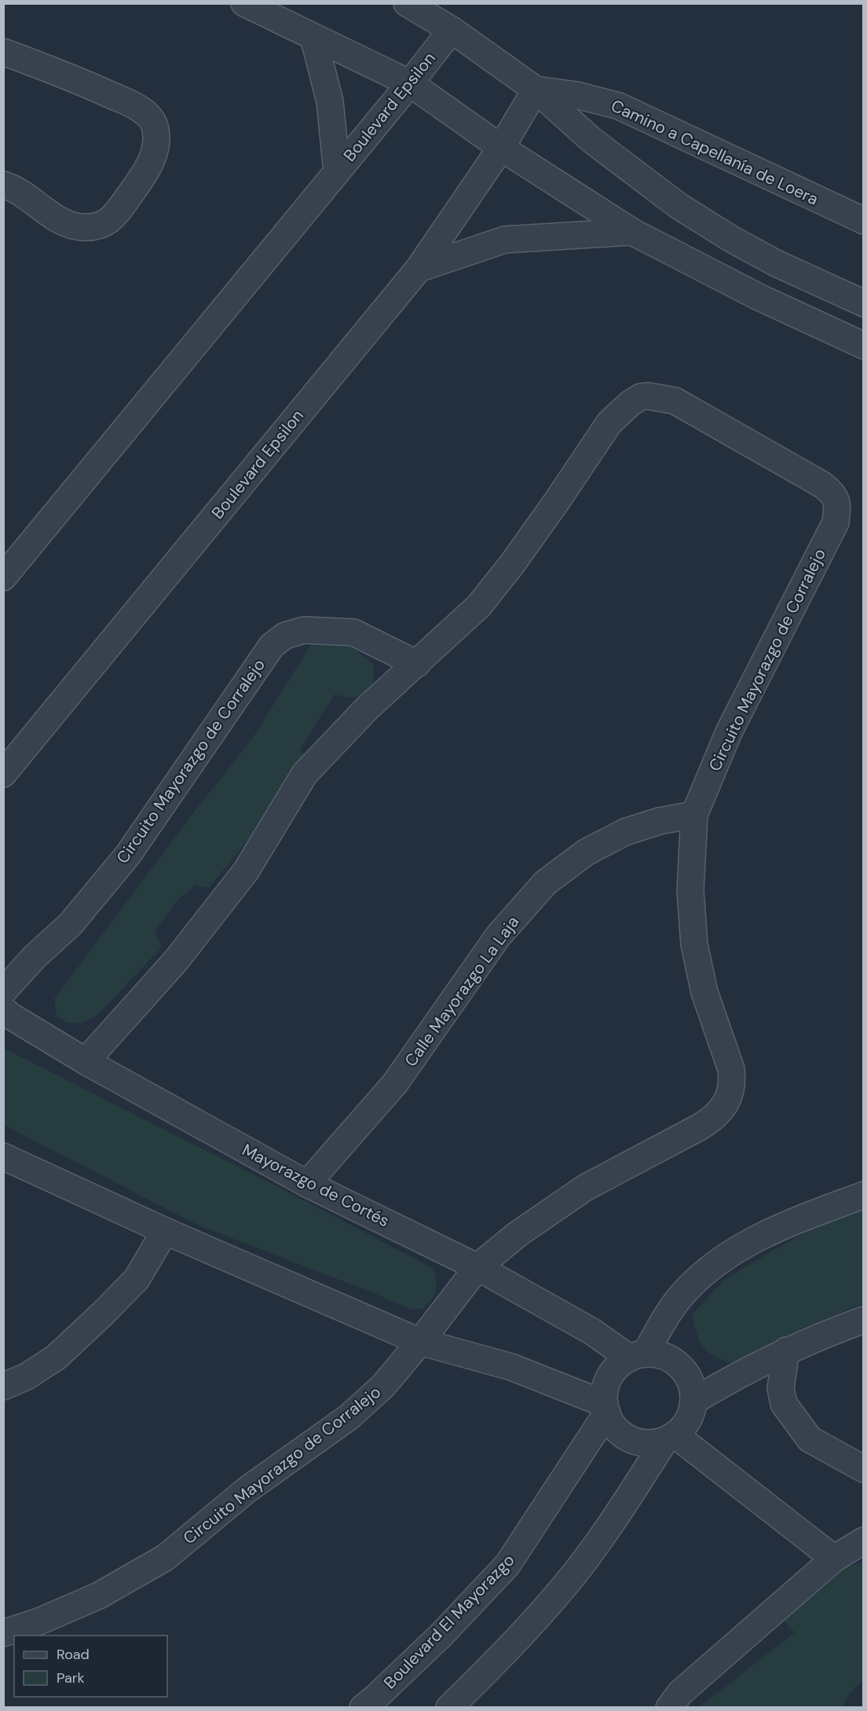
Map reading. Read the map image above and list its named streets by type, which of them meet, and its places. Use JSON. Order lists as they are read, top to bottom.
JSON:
{
  "streets": {
    "street": [
      "Boulevard Epsilon",
      "Camino a Capellanía de Loera",
      "Circuito Mayorazgo de Corralejo",
      "Calle Mayorazgo La Laja",
      "Mayorazgo de Cortés",
      "Boulevard El Mayorazgo"
    ]
  },
  "crossings": [
    ["Boulevard Epsilon", "Camino a Capellanía de Loera"],
    ["Circuito Mayorazgo de Corralejo", "Calle Mayorazgo La Laja"],
    ["Circuito Mayorazgo de Corralejo", "Mayorazgo de Cortés"],
    ["Calle Mayorazgo La Laja", "Mayorazgo de Cortés"],
    ["Mayorazgo de Cortés", "Boulevard El Mayorazgo"]
  ],
  "legend": ["Road", "Park"]
}
